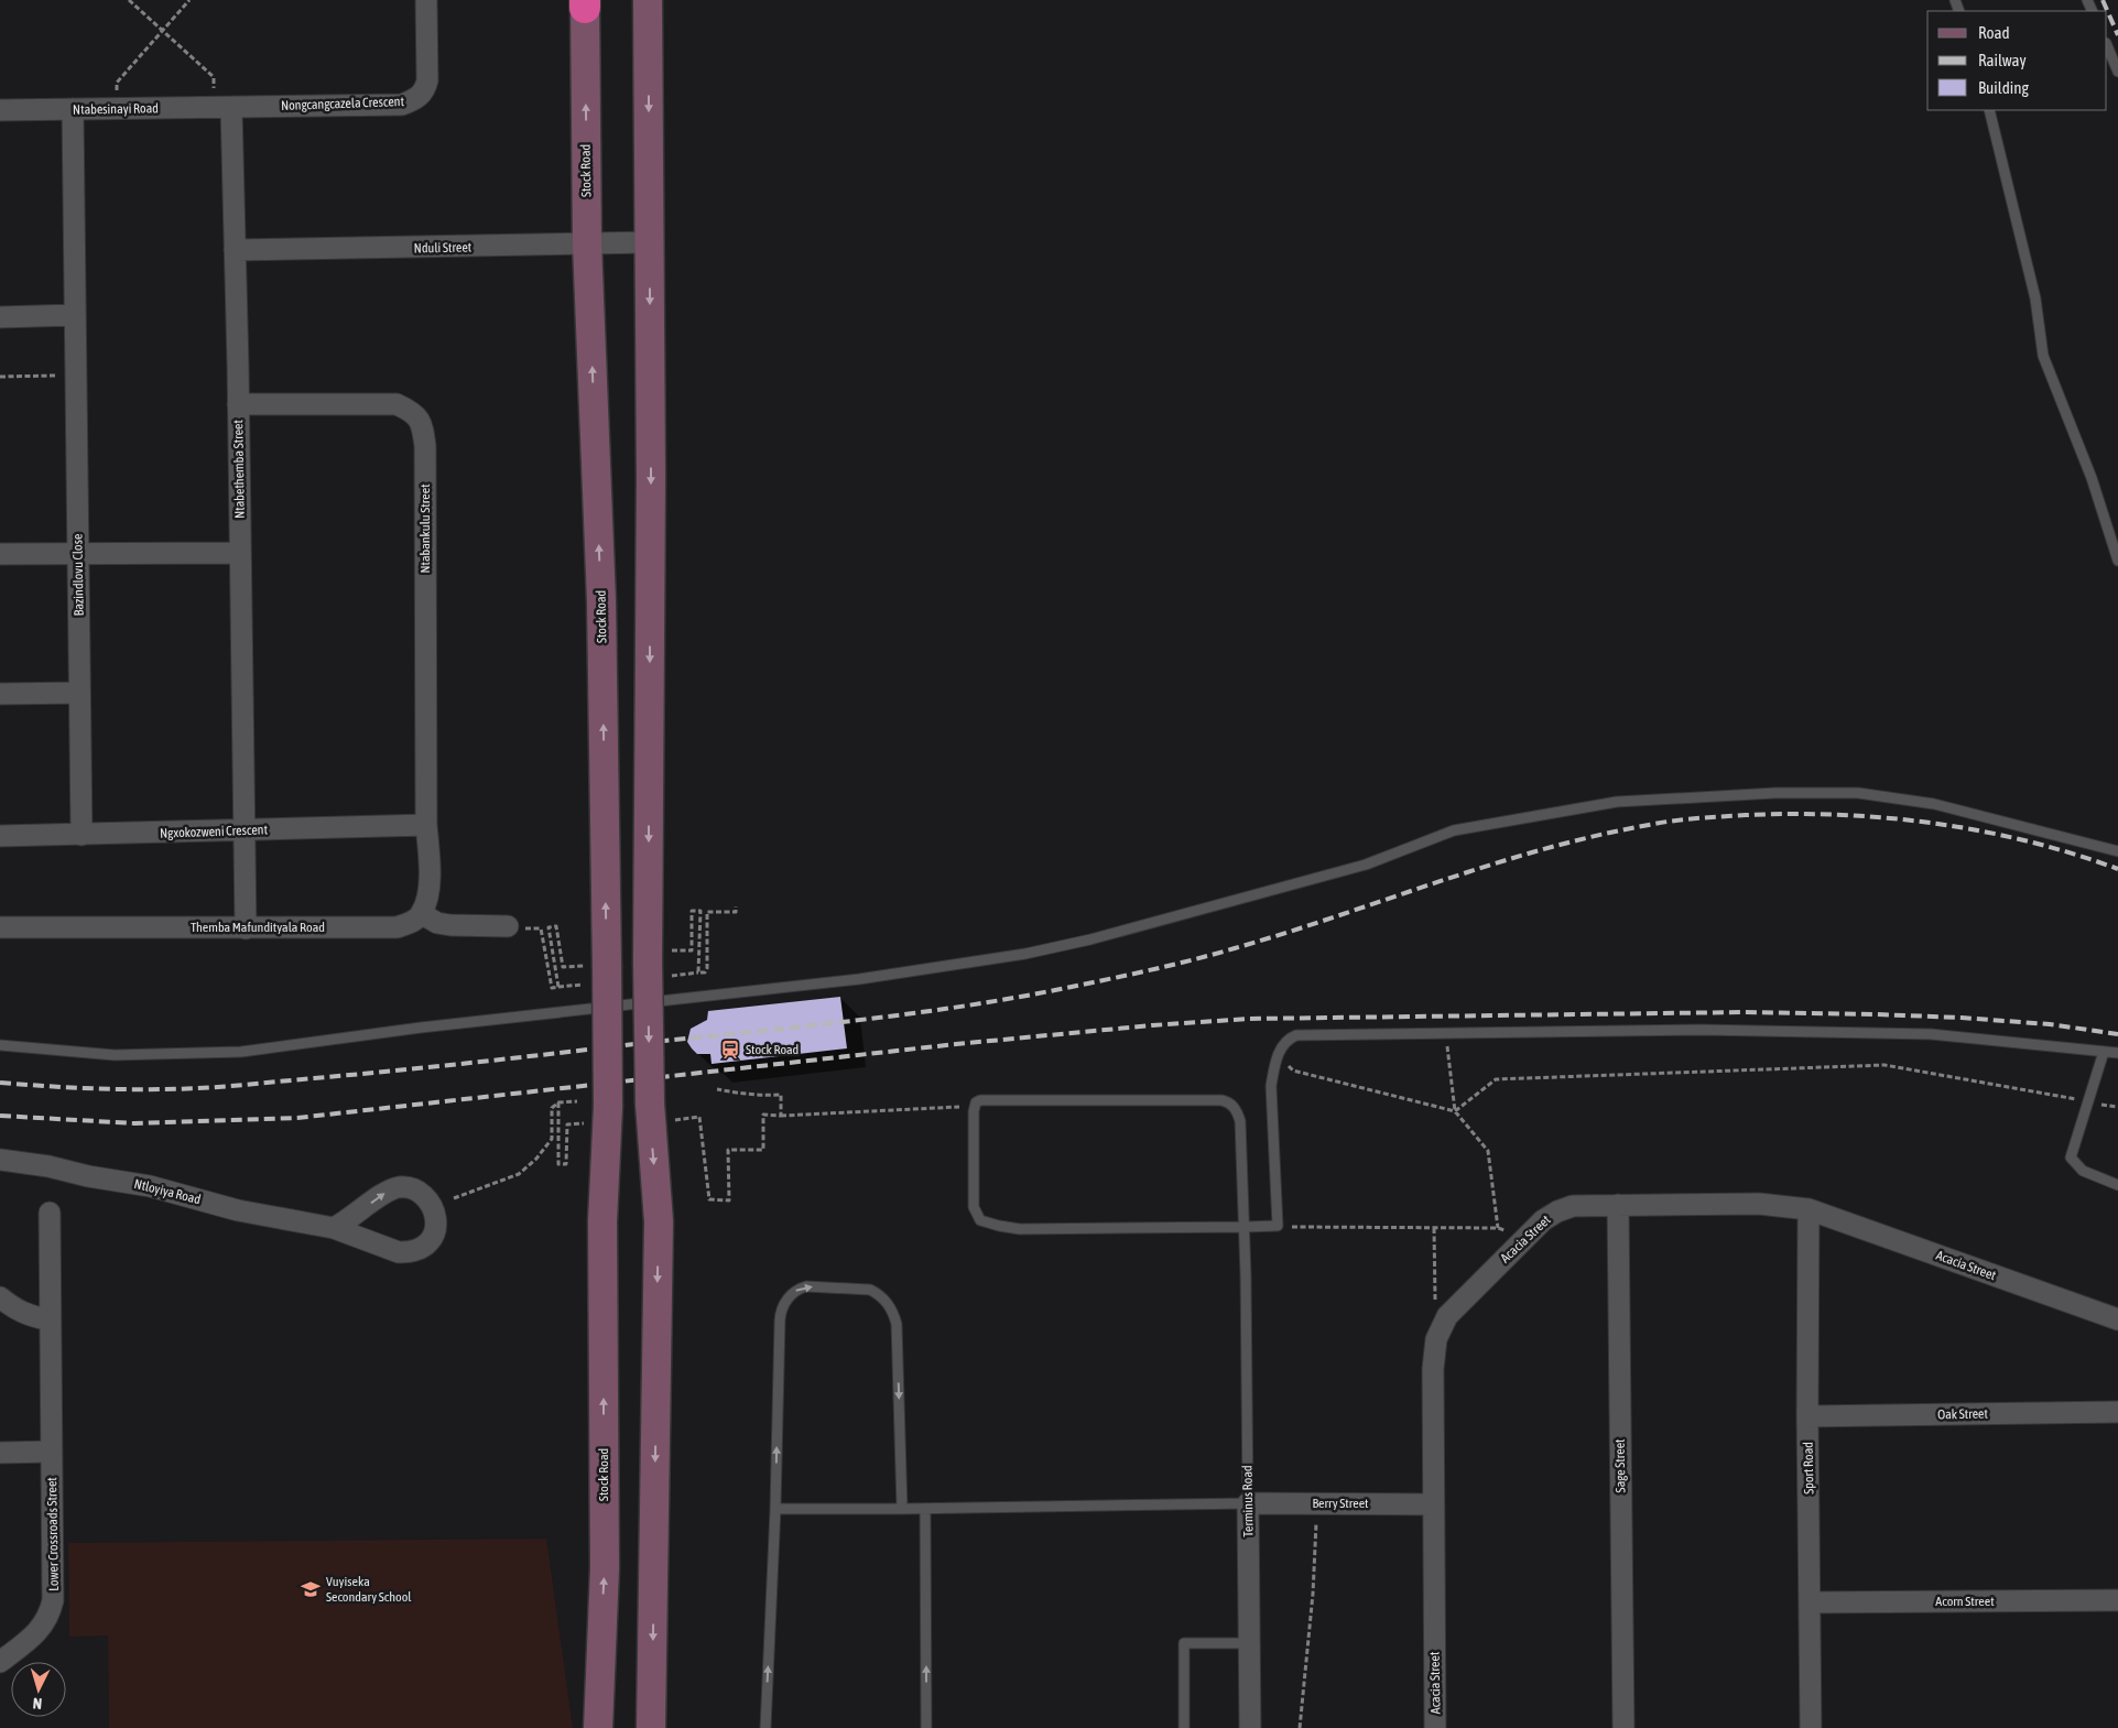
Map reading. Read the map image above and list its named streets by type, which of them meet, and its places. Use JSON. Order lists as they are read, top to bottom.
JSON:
{
  "streets": {
    "main road": ["Stock Road"],
    "street": [
      "Nongcangcazela Crescent",
      "Ntabesinayi Road",
      "Nduli Street",
      "Ntabethemba Street",
      "Ntabankulu Street",
      "Bazindlovu Close",
      "Ngxokozweni Crescent",
      "Themba Mafundityala Road",
      "Ntloyiya Road",
      "Acacia Street",
      "Oak Street",
      "Sage Street",
      "Sport Road",
      "Terminus Road",
      "Berry Street",
      "Lower Crossroads Street",
      "Acorn Street"
    ]
  },
  "crossings": [
    ["Nongcangcazela Crescent", "Ntabesinayi Road"],
    ["Nongcangcazela Crescent", "Ntabethemba Street"],
    ["Ntabesinayi Road", "Ntabethemba Street"],
    ["Ntabesinayi Road", "Bazindlovu Close"],
    ["Stock Road", "Nduli Street"],
    ["Nduli Street", "Ntabethemba Street"],
    ["Ntabethemba Street", "Ntabankulu Street"],
    ["Ntabethemba Street", "Ngxokozweni Crescent"],
    ["Ntabethemba Street", "Themba Mafundityala Road"],
    ["Ntabankulu Street", "Ngxokozweni Crescent"],
    ["Bazindlovu Close", "Ngxokozweni Crescent"],
    ["Acacia Street", "Sage Street"],
    ["Acacia Street", "Sport Road"],
    ["Acacia Street", "Berry Street"],
    ["Oak Street", "Sport Road"],
    ["Sport Road", "Acorn Street"],
    ["Terminus Road", "Berry Street"]
  ],
  "places": {
    "station": ["Stock Road"],
    "school or university": ["Vuyiseka Secondary School"]
  },
  "legend": ["Road", "Railway", "Building"],
  "north": "bottom"
}
